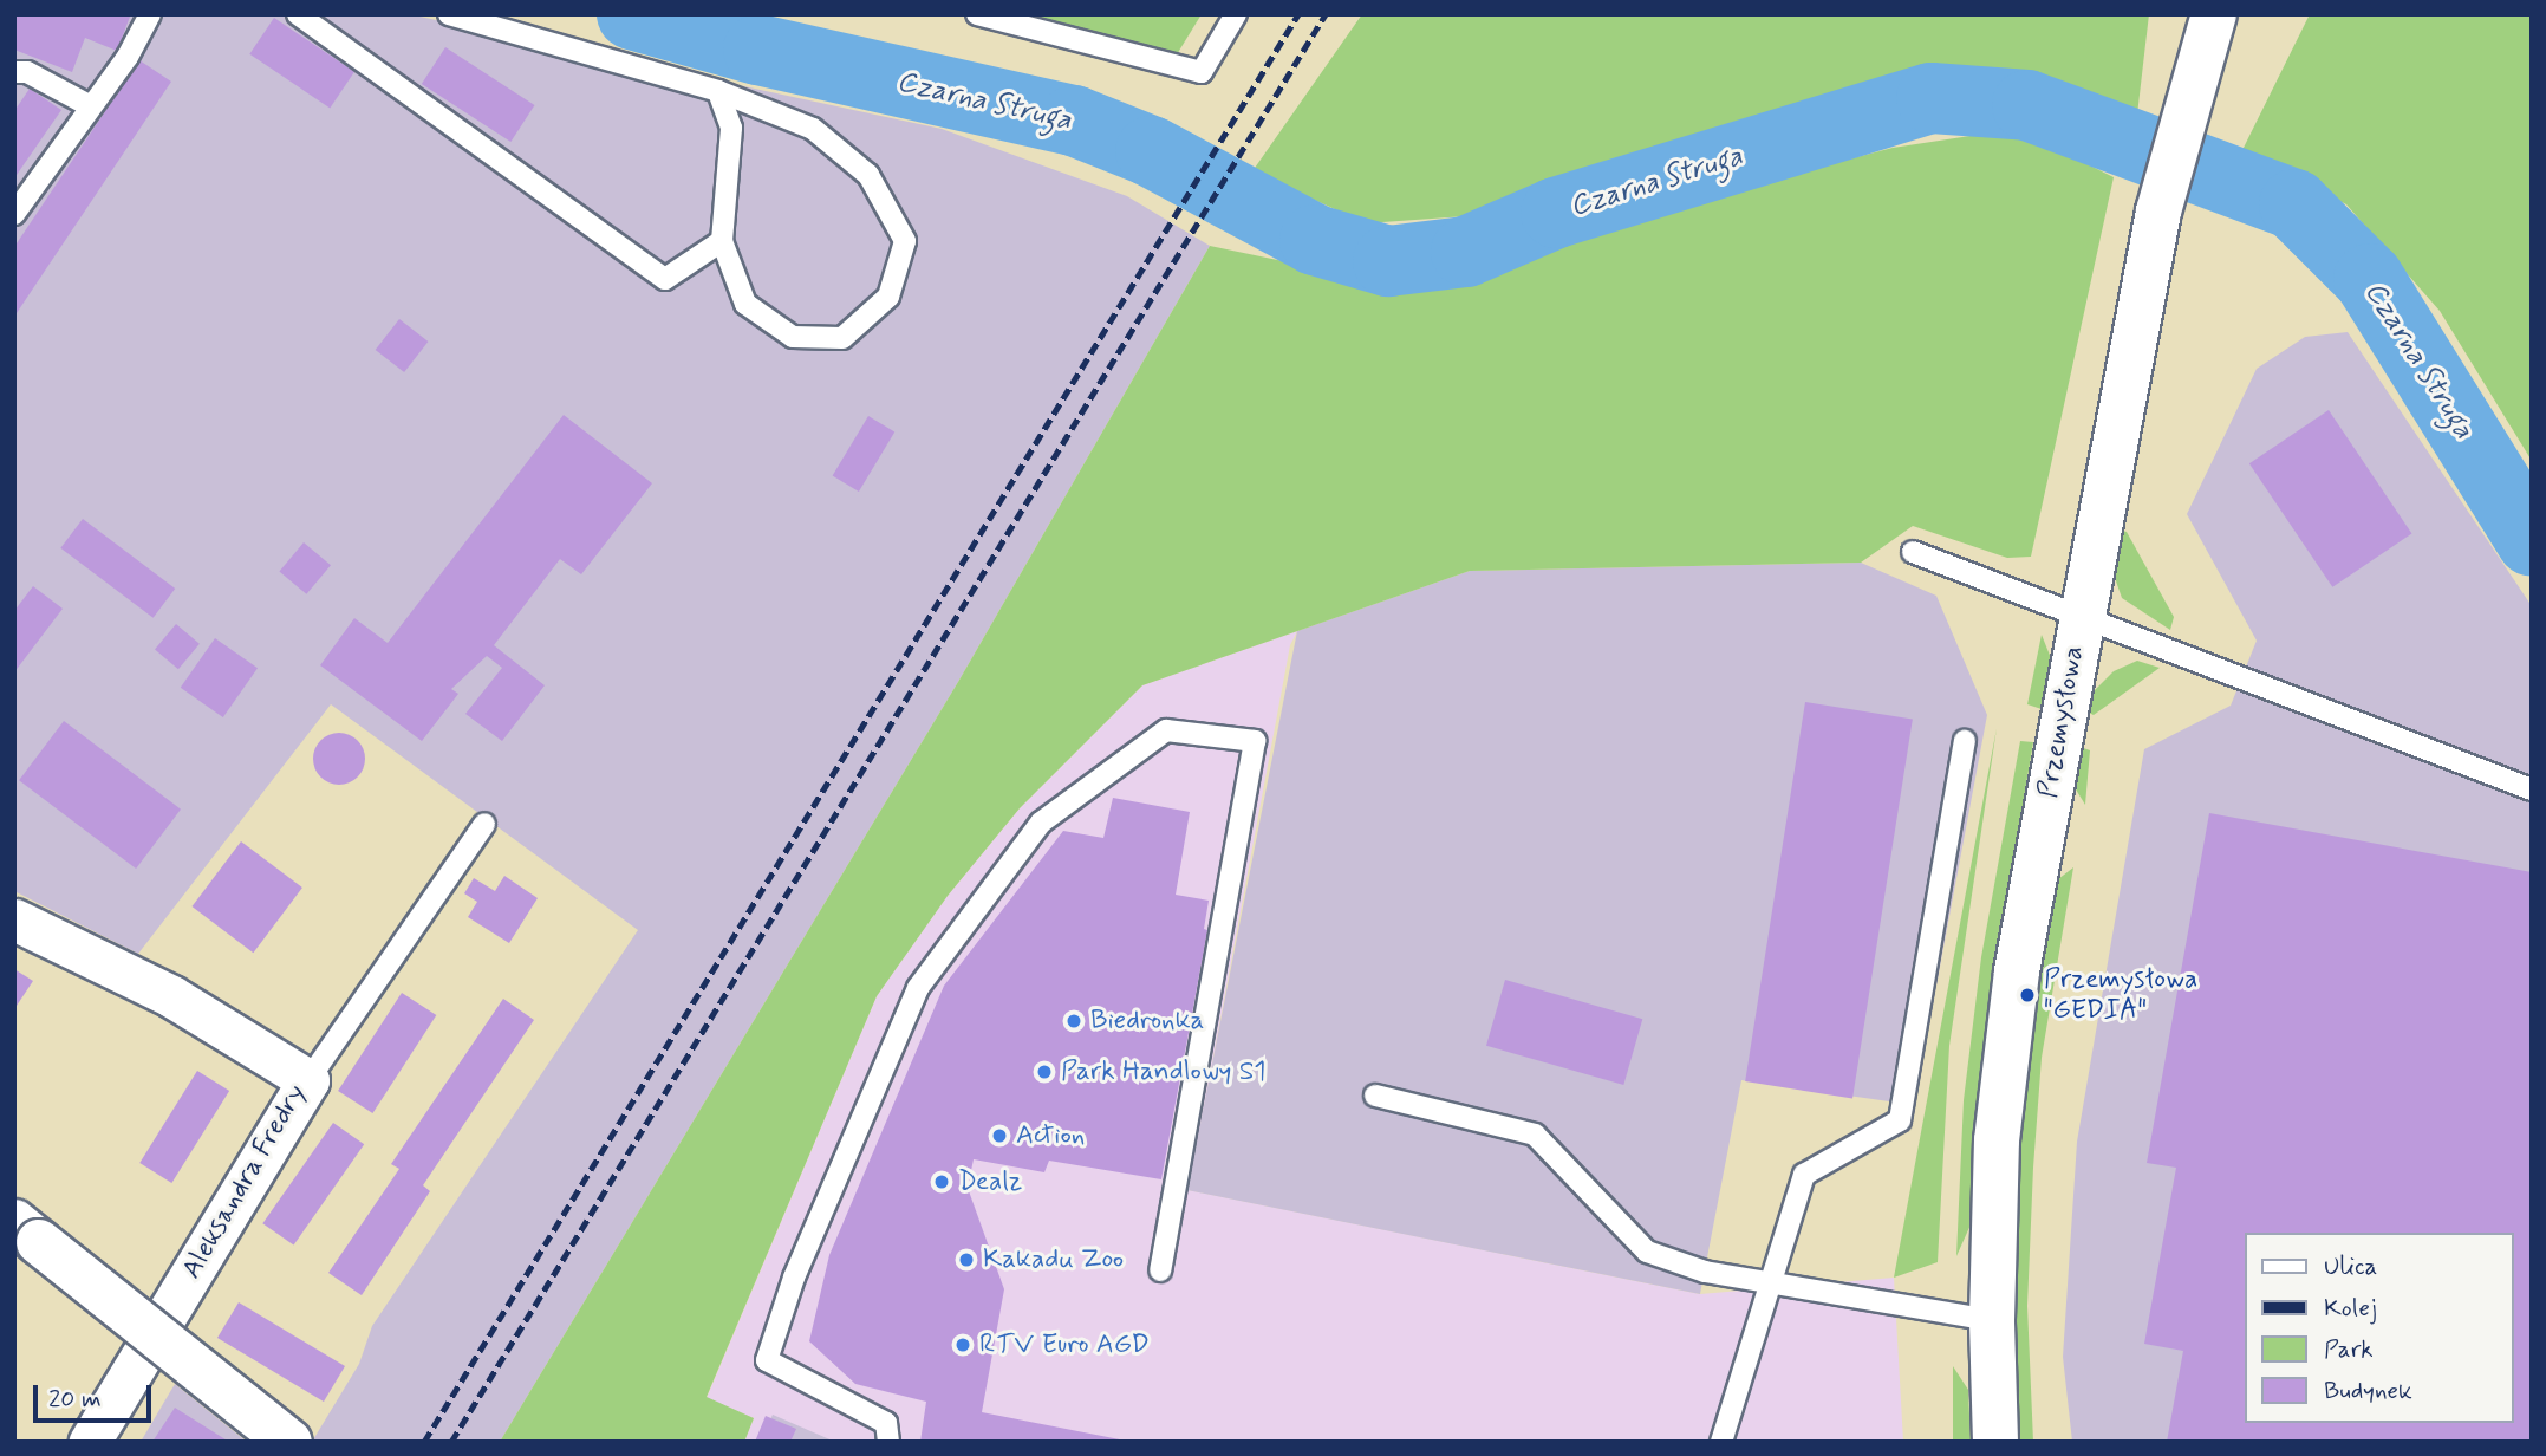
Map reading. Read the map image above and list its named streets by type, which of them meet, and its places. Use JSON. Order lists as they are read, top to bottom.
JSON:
{
  "streets": {
    "street": ["Przemysłowa", "Aleksandra Fredry"]
  },
  "water": ["Czarna Struga"],
  "places": [
    "Przemysłowa \"GEDIA\"",
    "Biedronka",
    "Park Handlowy S1",
    "Action",
    "Dealz",
    "Kakadu Zoo",
    "RTV Euro AGD"
  ],
  "legend": [
    "Ulica",
    "Kolej",
    "Park",
    "Budynek"
  ],
  "scale_bar": "20 m"
}
